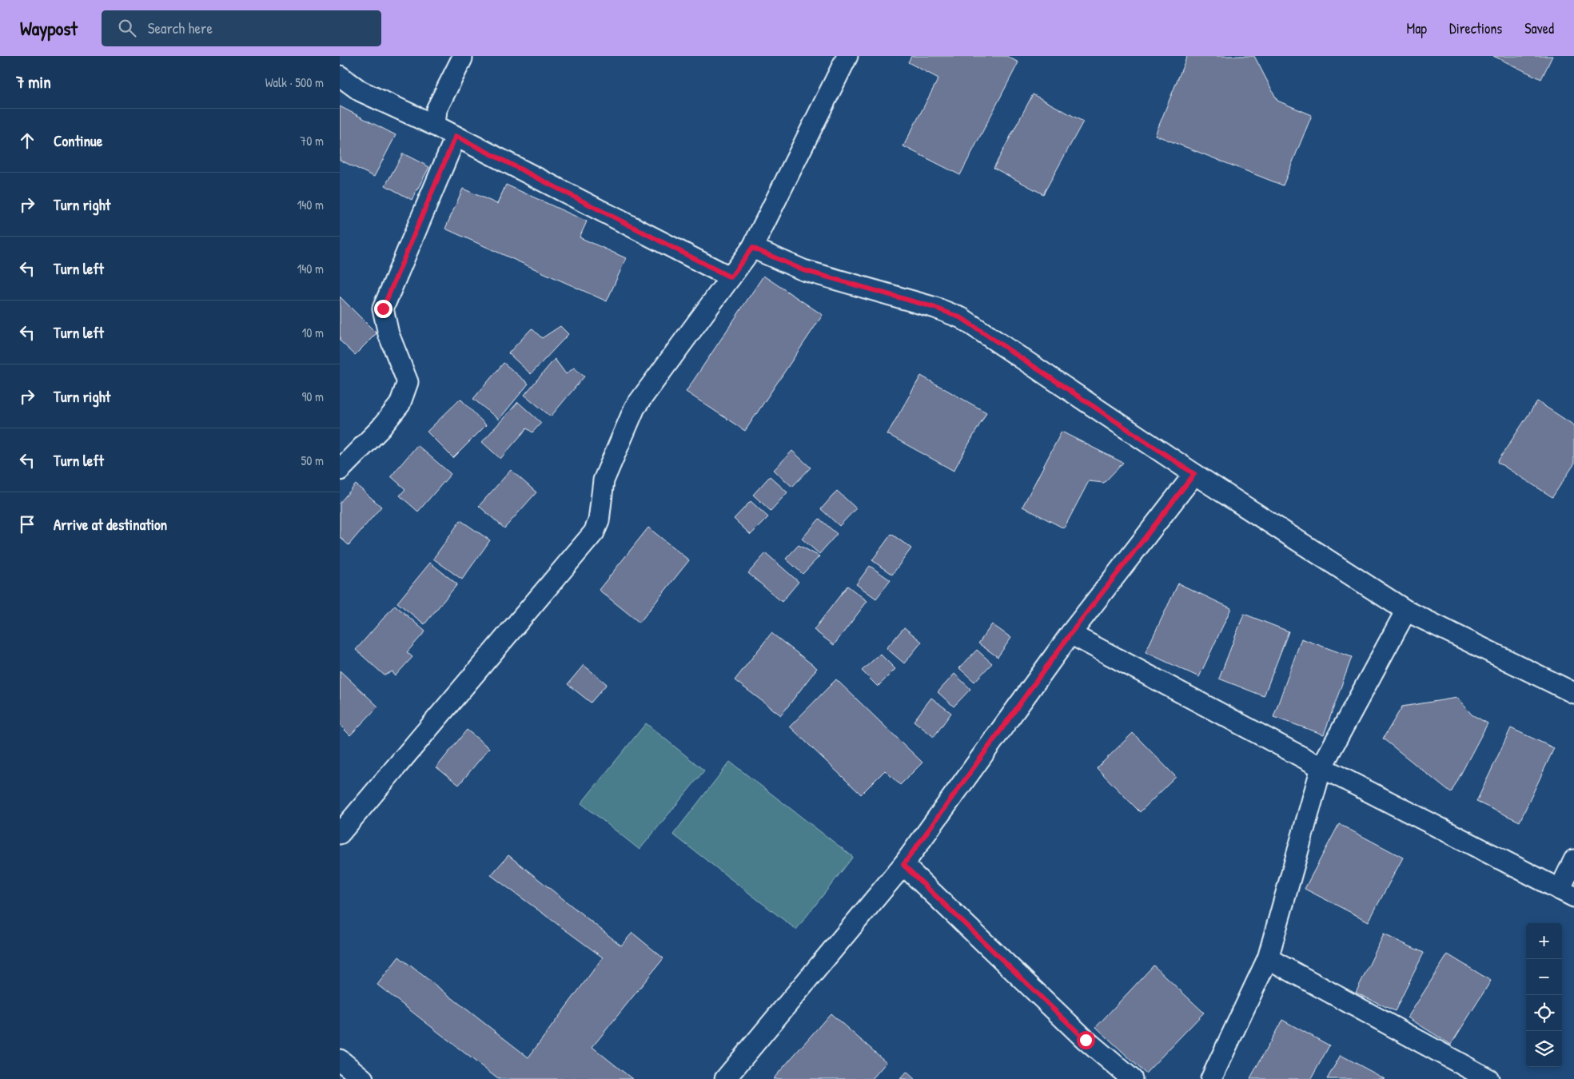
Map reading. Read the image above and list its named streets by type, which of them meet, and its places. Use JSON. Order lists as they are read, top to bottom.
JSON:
{
  "page": {
    "header": "Waypost",
    "search": "Search here",
    "nav": ["Map", "Directions", "Saved"],
    "heading": ["7 min", "Walk · 500 m"],
    "list": [
      ["Continue", "70 m"],
      ["Turn right", "140 m"],
      ["Turn left", "140 m"],
      ["Turn left", "10 m"],
      ["Turn right", "90 m"],
      ["Turn left", "50 m"],
      "Arrive at destination"
    ],
    "map_buttons": ["+", "−"]
  }
}
